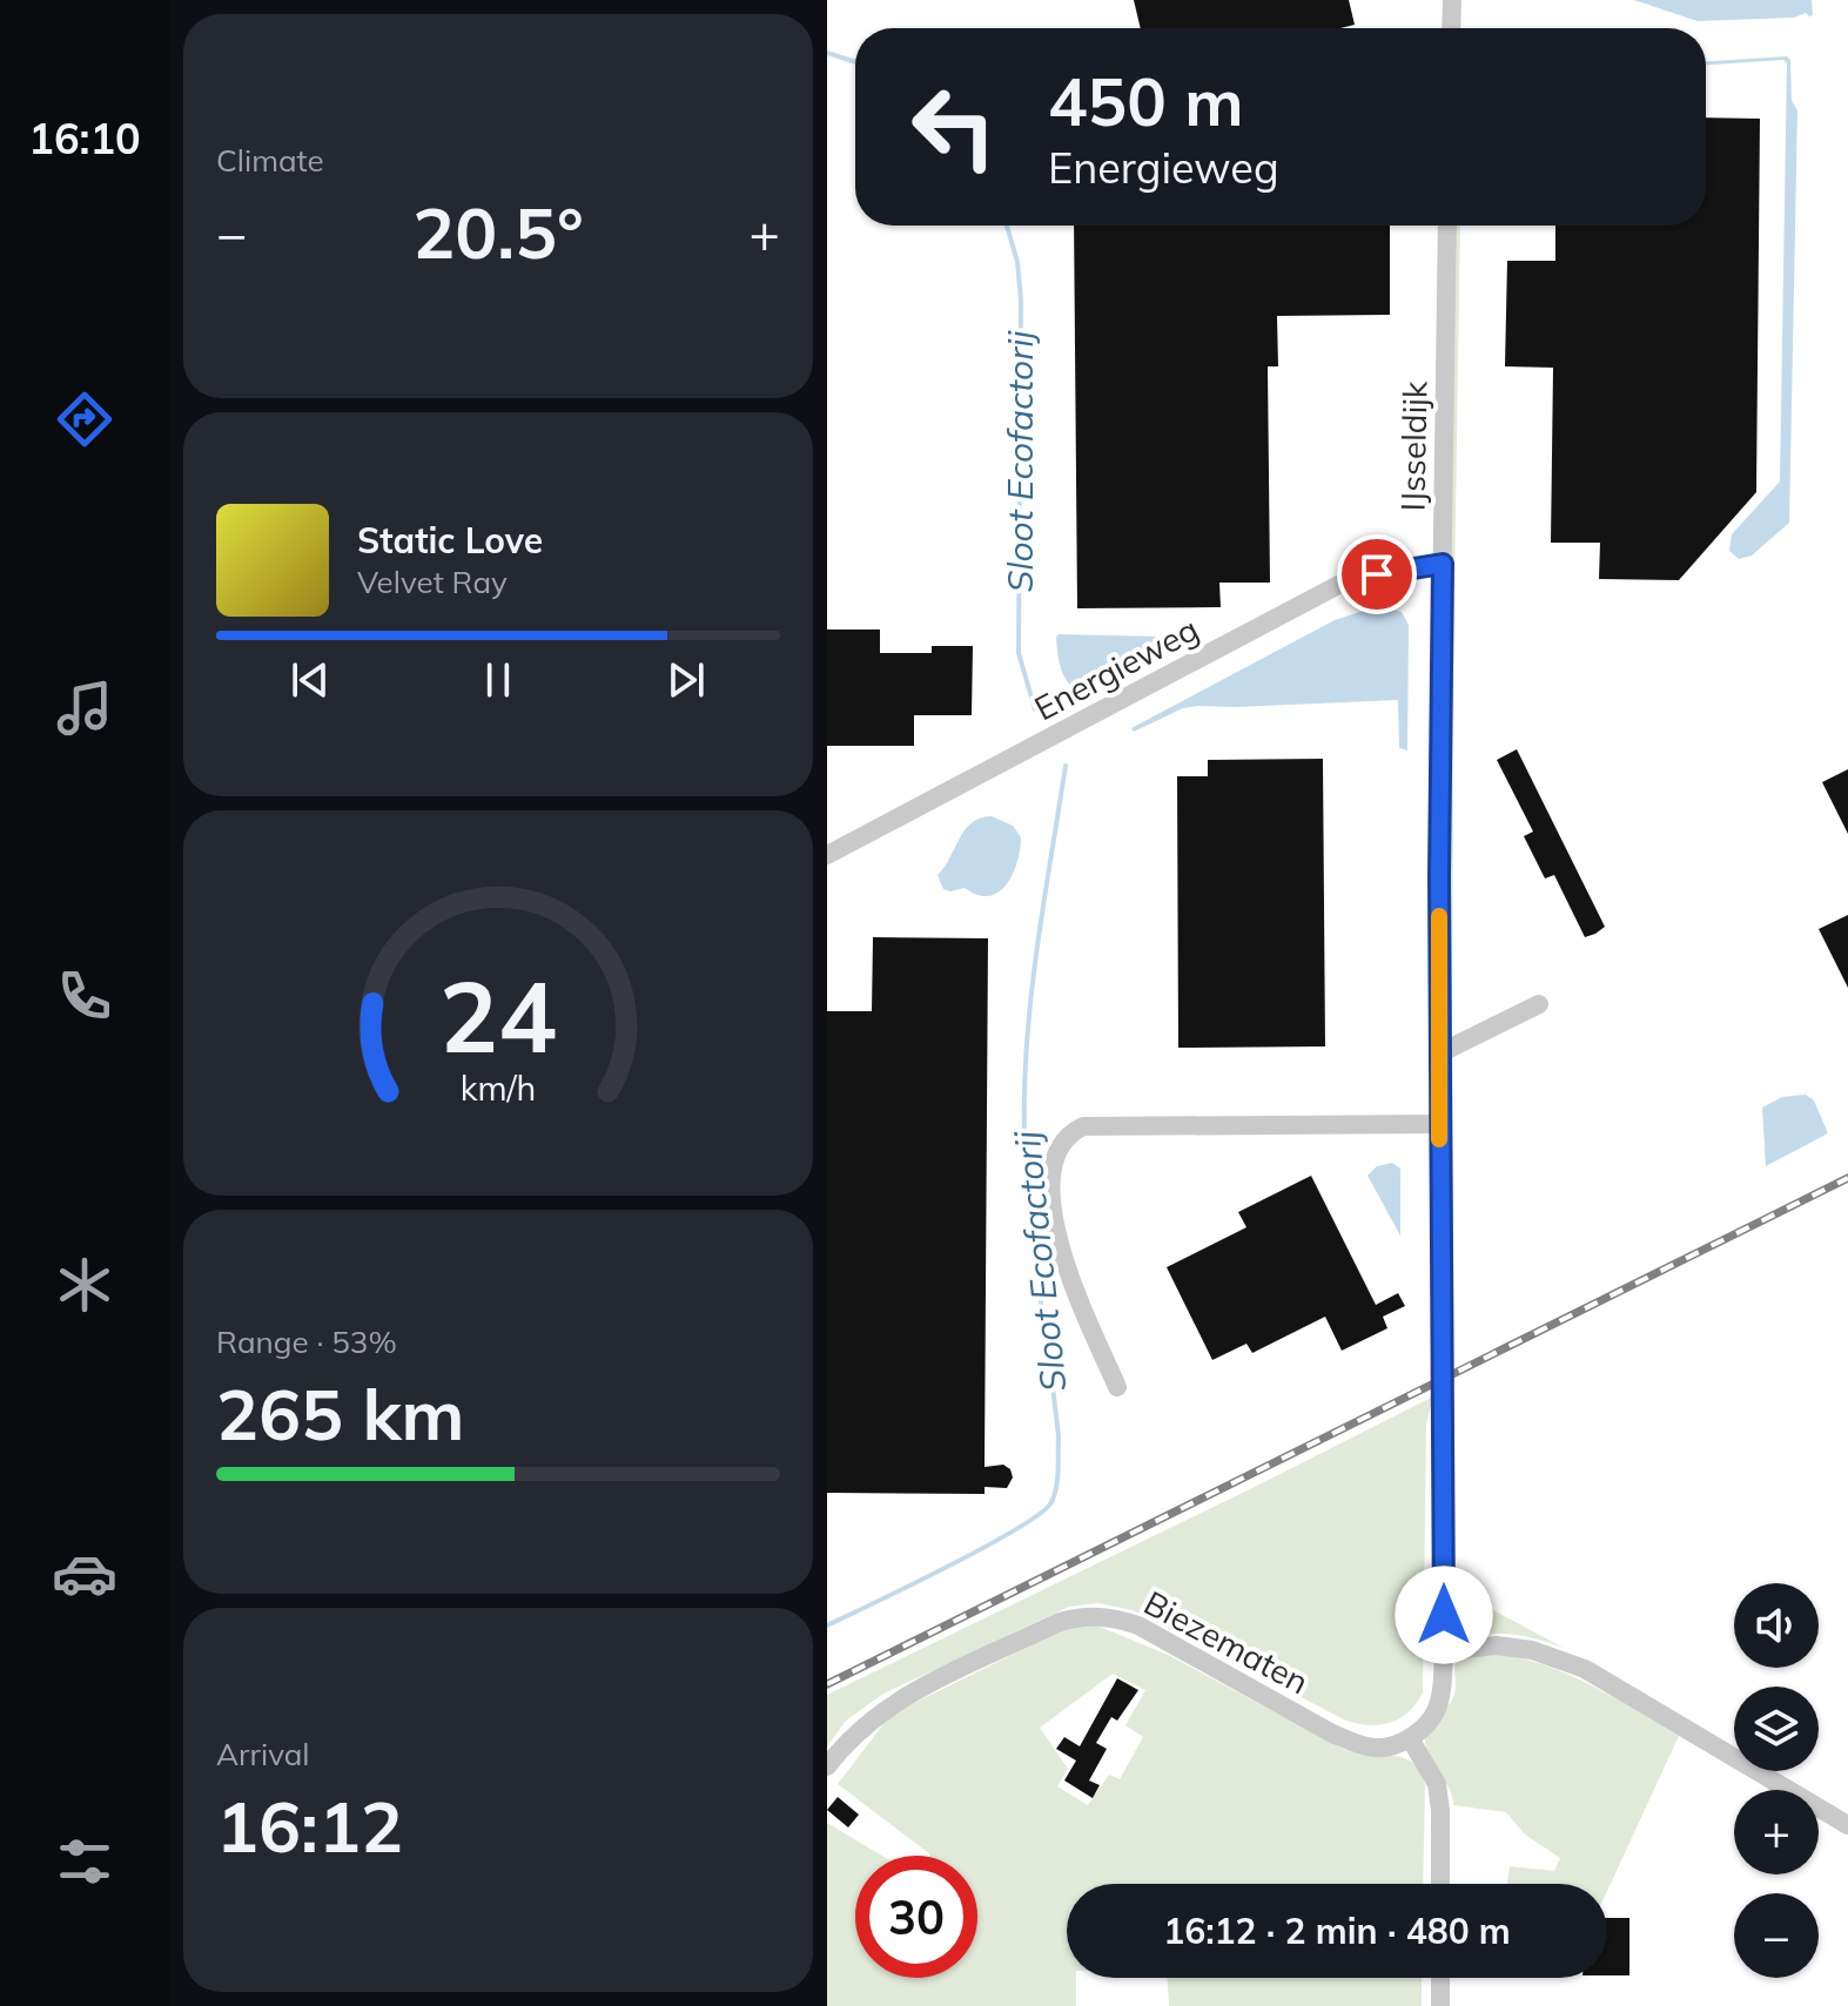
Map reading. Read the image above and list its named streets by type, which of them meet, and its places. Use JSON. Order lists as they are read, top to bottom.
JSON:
{
  "streets": {
    "street": ["IJsseldijk", "Energieweg", "Biezematen"]
  },
  "crossings": [
    ["IJsseldijk", "Energieweg"],
    ["IJsseldijk", "Biezematen"]
  ],
  "water": ["Sloot Ecofactorij"],
  "page": {
    "tabs": "16:10",
    "tile": [
      "Climate",
      ["Range · 53%", "265 km"],
      ["Arrival", "16:12"]
    ],
    "turn": ["450 m", "Energieweg"],
    "heat": ["−", "20.5°", "+"],
    "song": ["Static Love", "Velvet Ray"],
    "map_buttons": ["+", "−"],
    "limit": "30",
    "trip": "16:12 · 2 min · 480 m",
    "gauge": ["24", "km/h"]
  }
}
